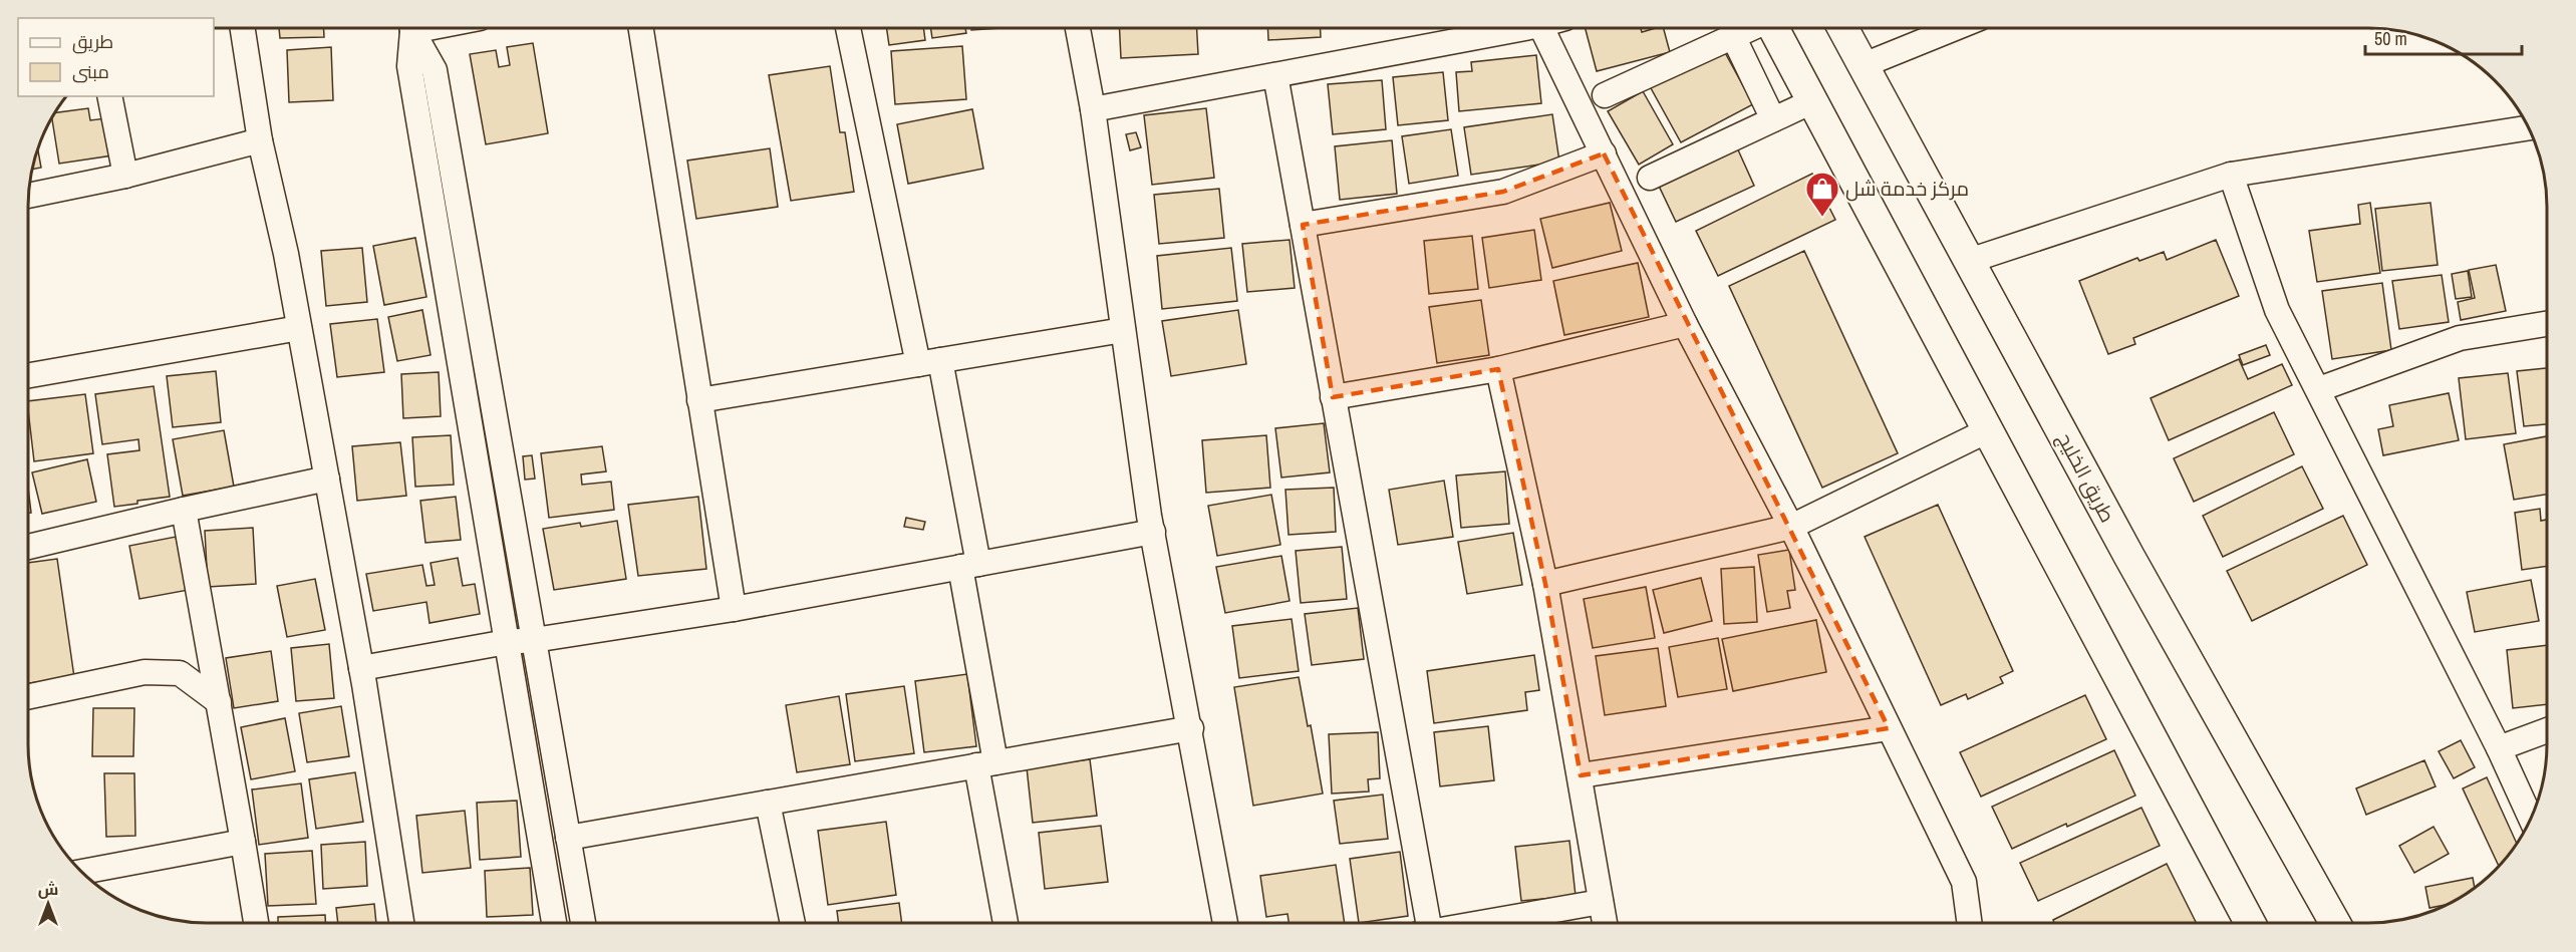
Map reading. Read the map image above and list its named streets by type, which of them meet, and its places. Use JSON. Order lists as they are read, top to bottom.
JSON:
{
  "streets": {
    "main road": ["طريق الخليج"]
  },
  "places": {
    "shop": ["مركز خدمة شل"]
  },
  "legend": ["طريق", "مبنى"],
  "scale_bar": "50 m",
  "north": "top"
}
